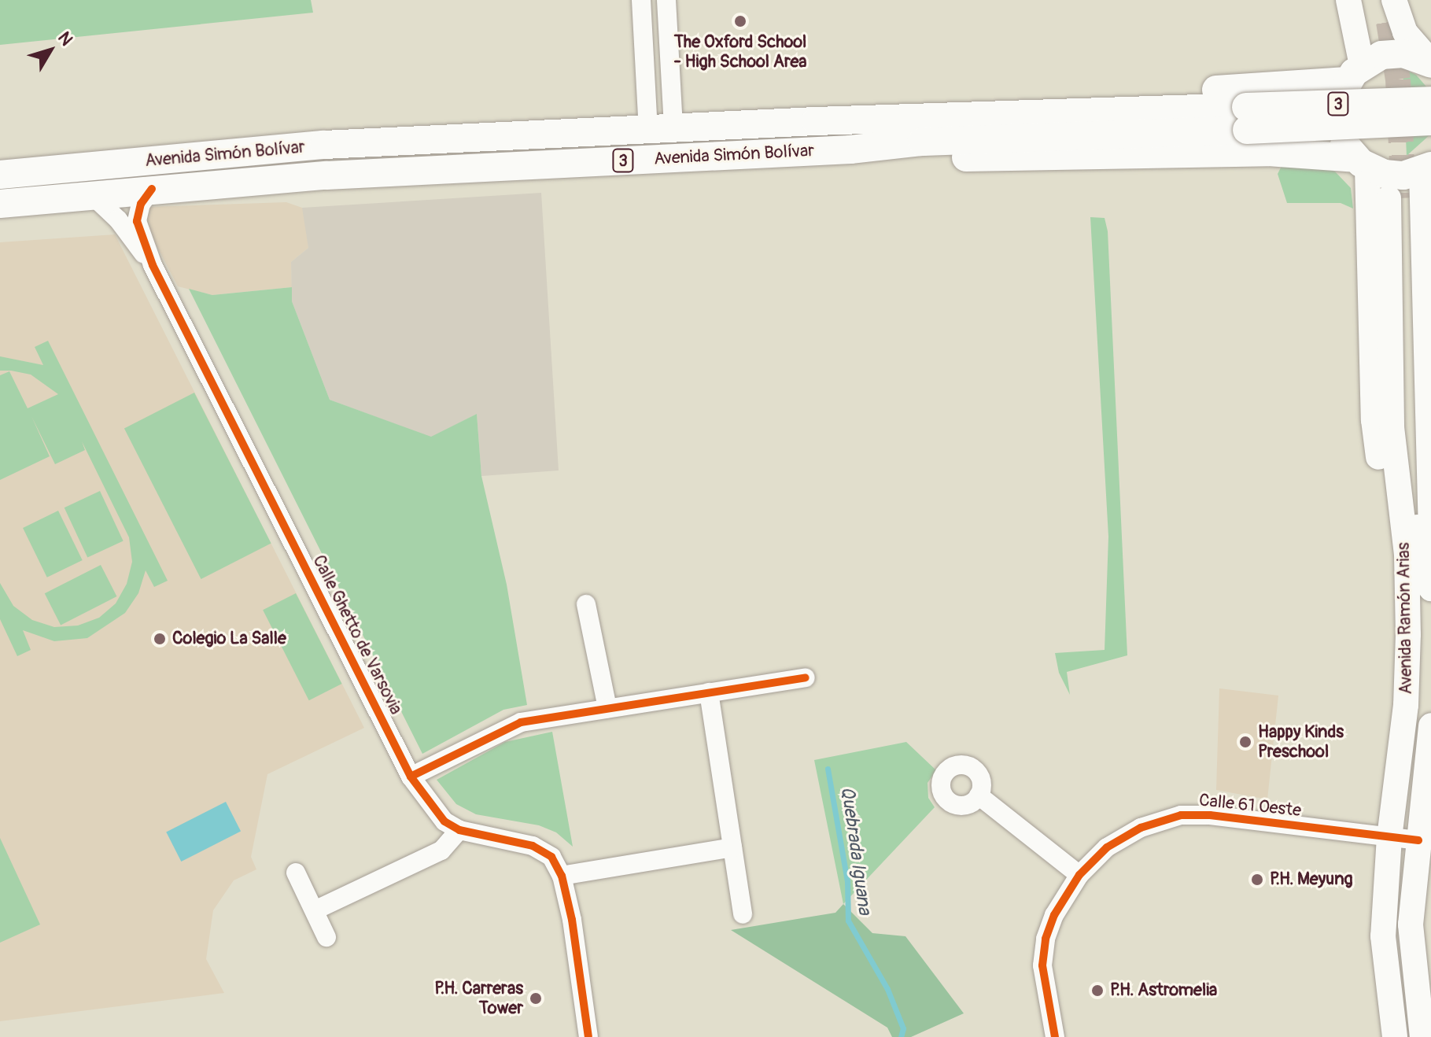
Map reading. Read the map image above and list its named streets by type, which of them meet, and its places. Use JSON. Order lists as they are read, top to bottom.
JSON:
{
  "streets": {
    "main road": ["3", "Avenida Simón Bolívar", "Avenida Ramón Arias"],
    "street": ["Calle Ghetto de Varsovia", "Calle 61 Oeste"]
  },
  "crossings": [
    ["Avenida Simón Bolívar", "Calle Ghetto de Varsovia"],
    ["Avenida Ramón Arias", "Calle 61 Oeste"]
  ],
  "water": ["Quebrada Iguana"],
  "places": [
    "The Oxford School - High School Area",
    "Colegio La Salle",
    "Happy Kinds Preschool",
    "P.H. Meyung",
    "P.H. Astromelia",
    "P.H. Carreras Tower"
  ],
  "north": "top right"
}
